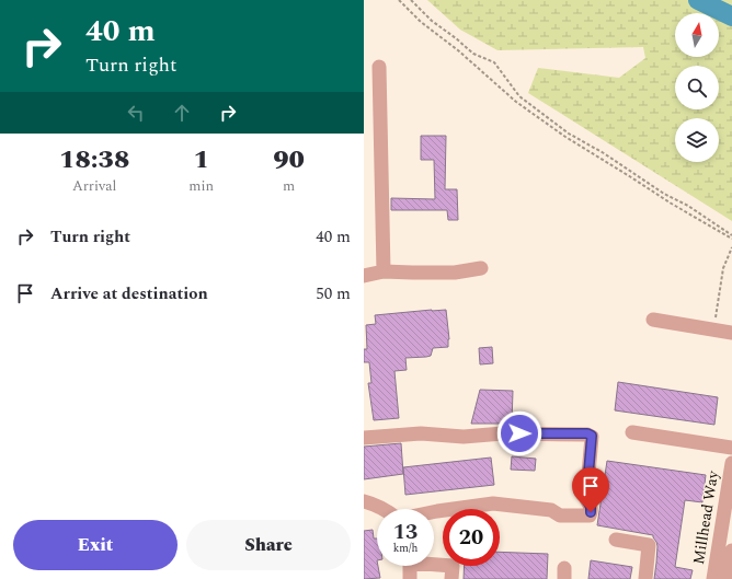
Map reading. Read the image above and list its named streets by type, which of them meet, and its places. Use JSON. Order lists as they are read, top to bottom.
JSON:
{
  "streets": {
    "street": ["Millhead Way"]
  },
  "north": "top",
  "page": {
    "turn": ["40 m", "Turn right"],
    "eta": [
      "18:38",
      "Arrival",
      "1",
      "min",
      "90",
      "m"
    ],
    "list": [
      {
        "name": "Turn right",
        "value": "40 m"
      },
      {
        "name": "Arrive at destination",
        "value": "50 m"
      }
    ],
    "speed": "13 km/h",
    "limit": "20",
    "buttons": ["Exit", "Share"]
  }
}
